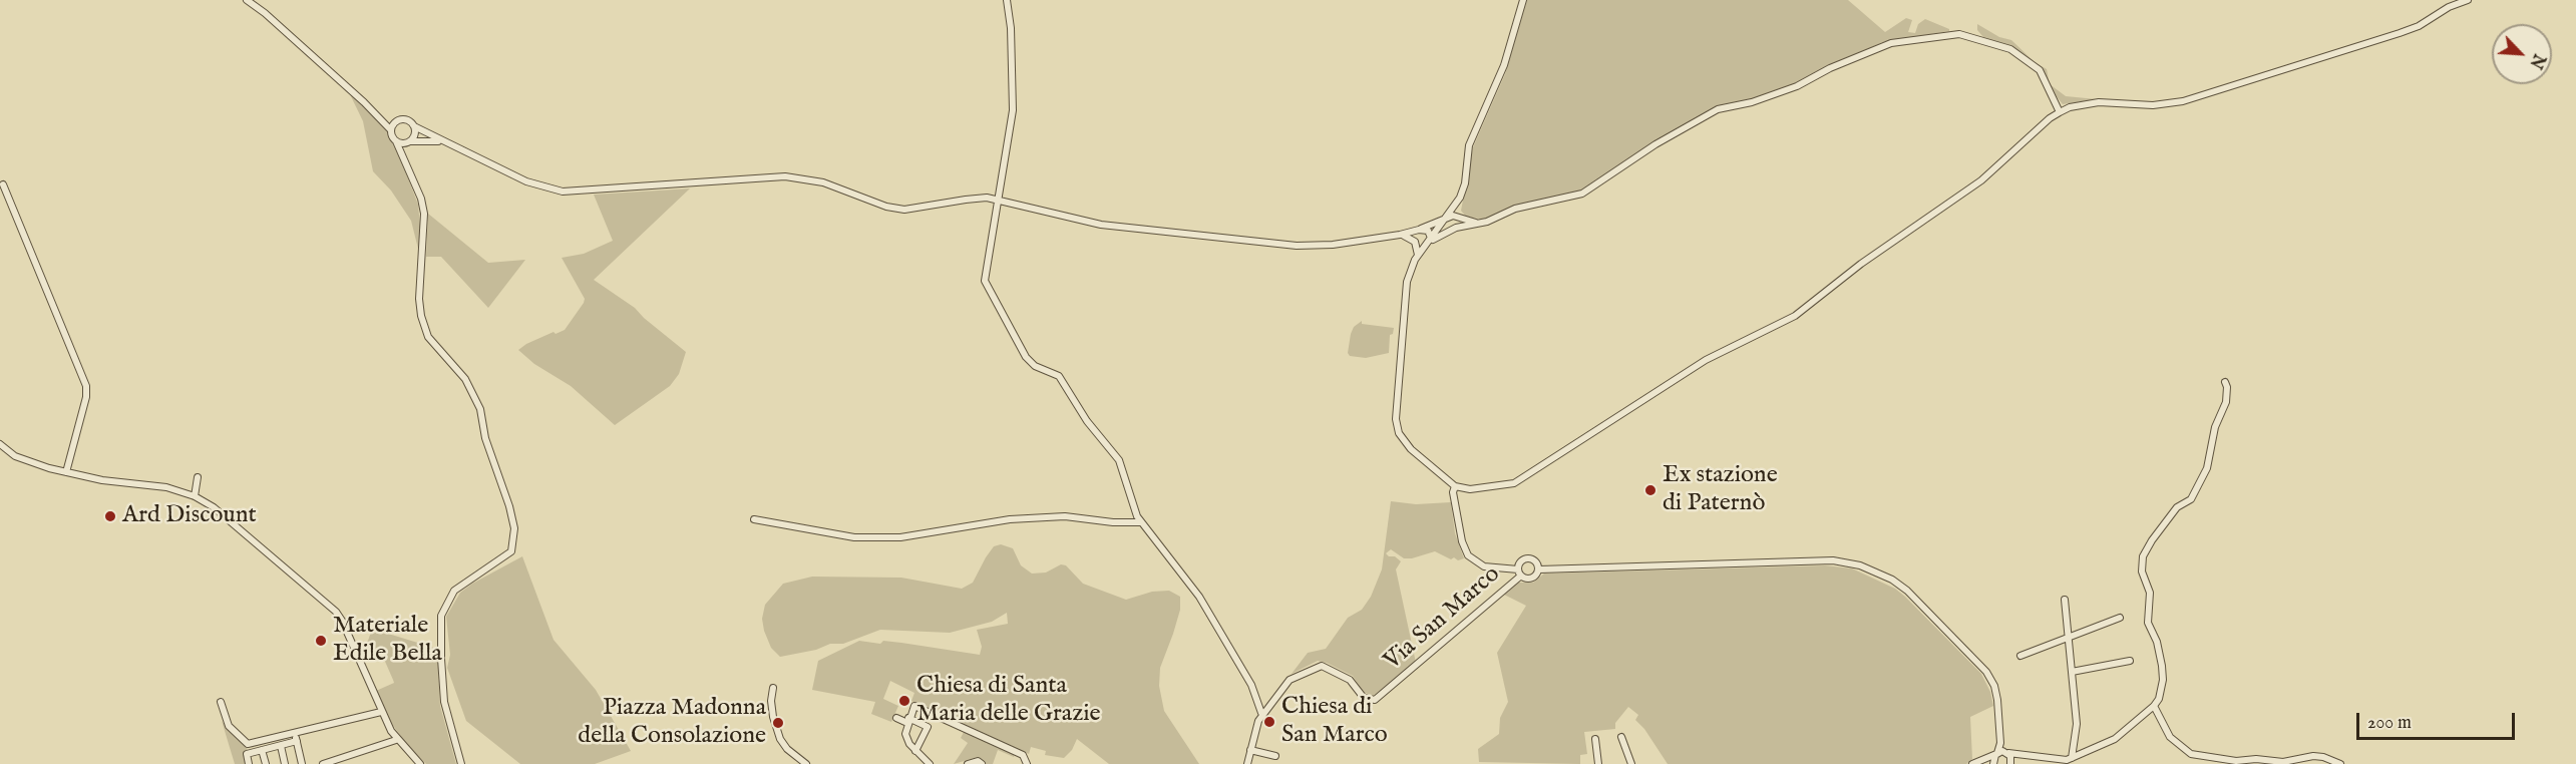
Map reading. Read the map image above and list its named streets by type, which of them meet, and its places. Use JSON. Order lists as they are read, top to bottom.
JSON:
{
  "streets": {
    "street": ["Via San Marco"]
  },
  "places": [
    "Ex stazione di Paternò",
    "Ard Discount",
    "Materiale Edile Bella",
    "Chiesa di Santa Maria delle Grazie",
    "Chiesa di San Marco",
    "Piazza Madonna della Consolazione"
  ],
  "scale_bar": "200 m",
  "north": "bottom right"
}
